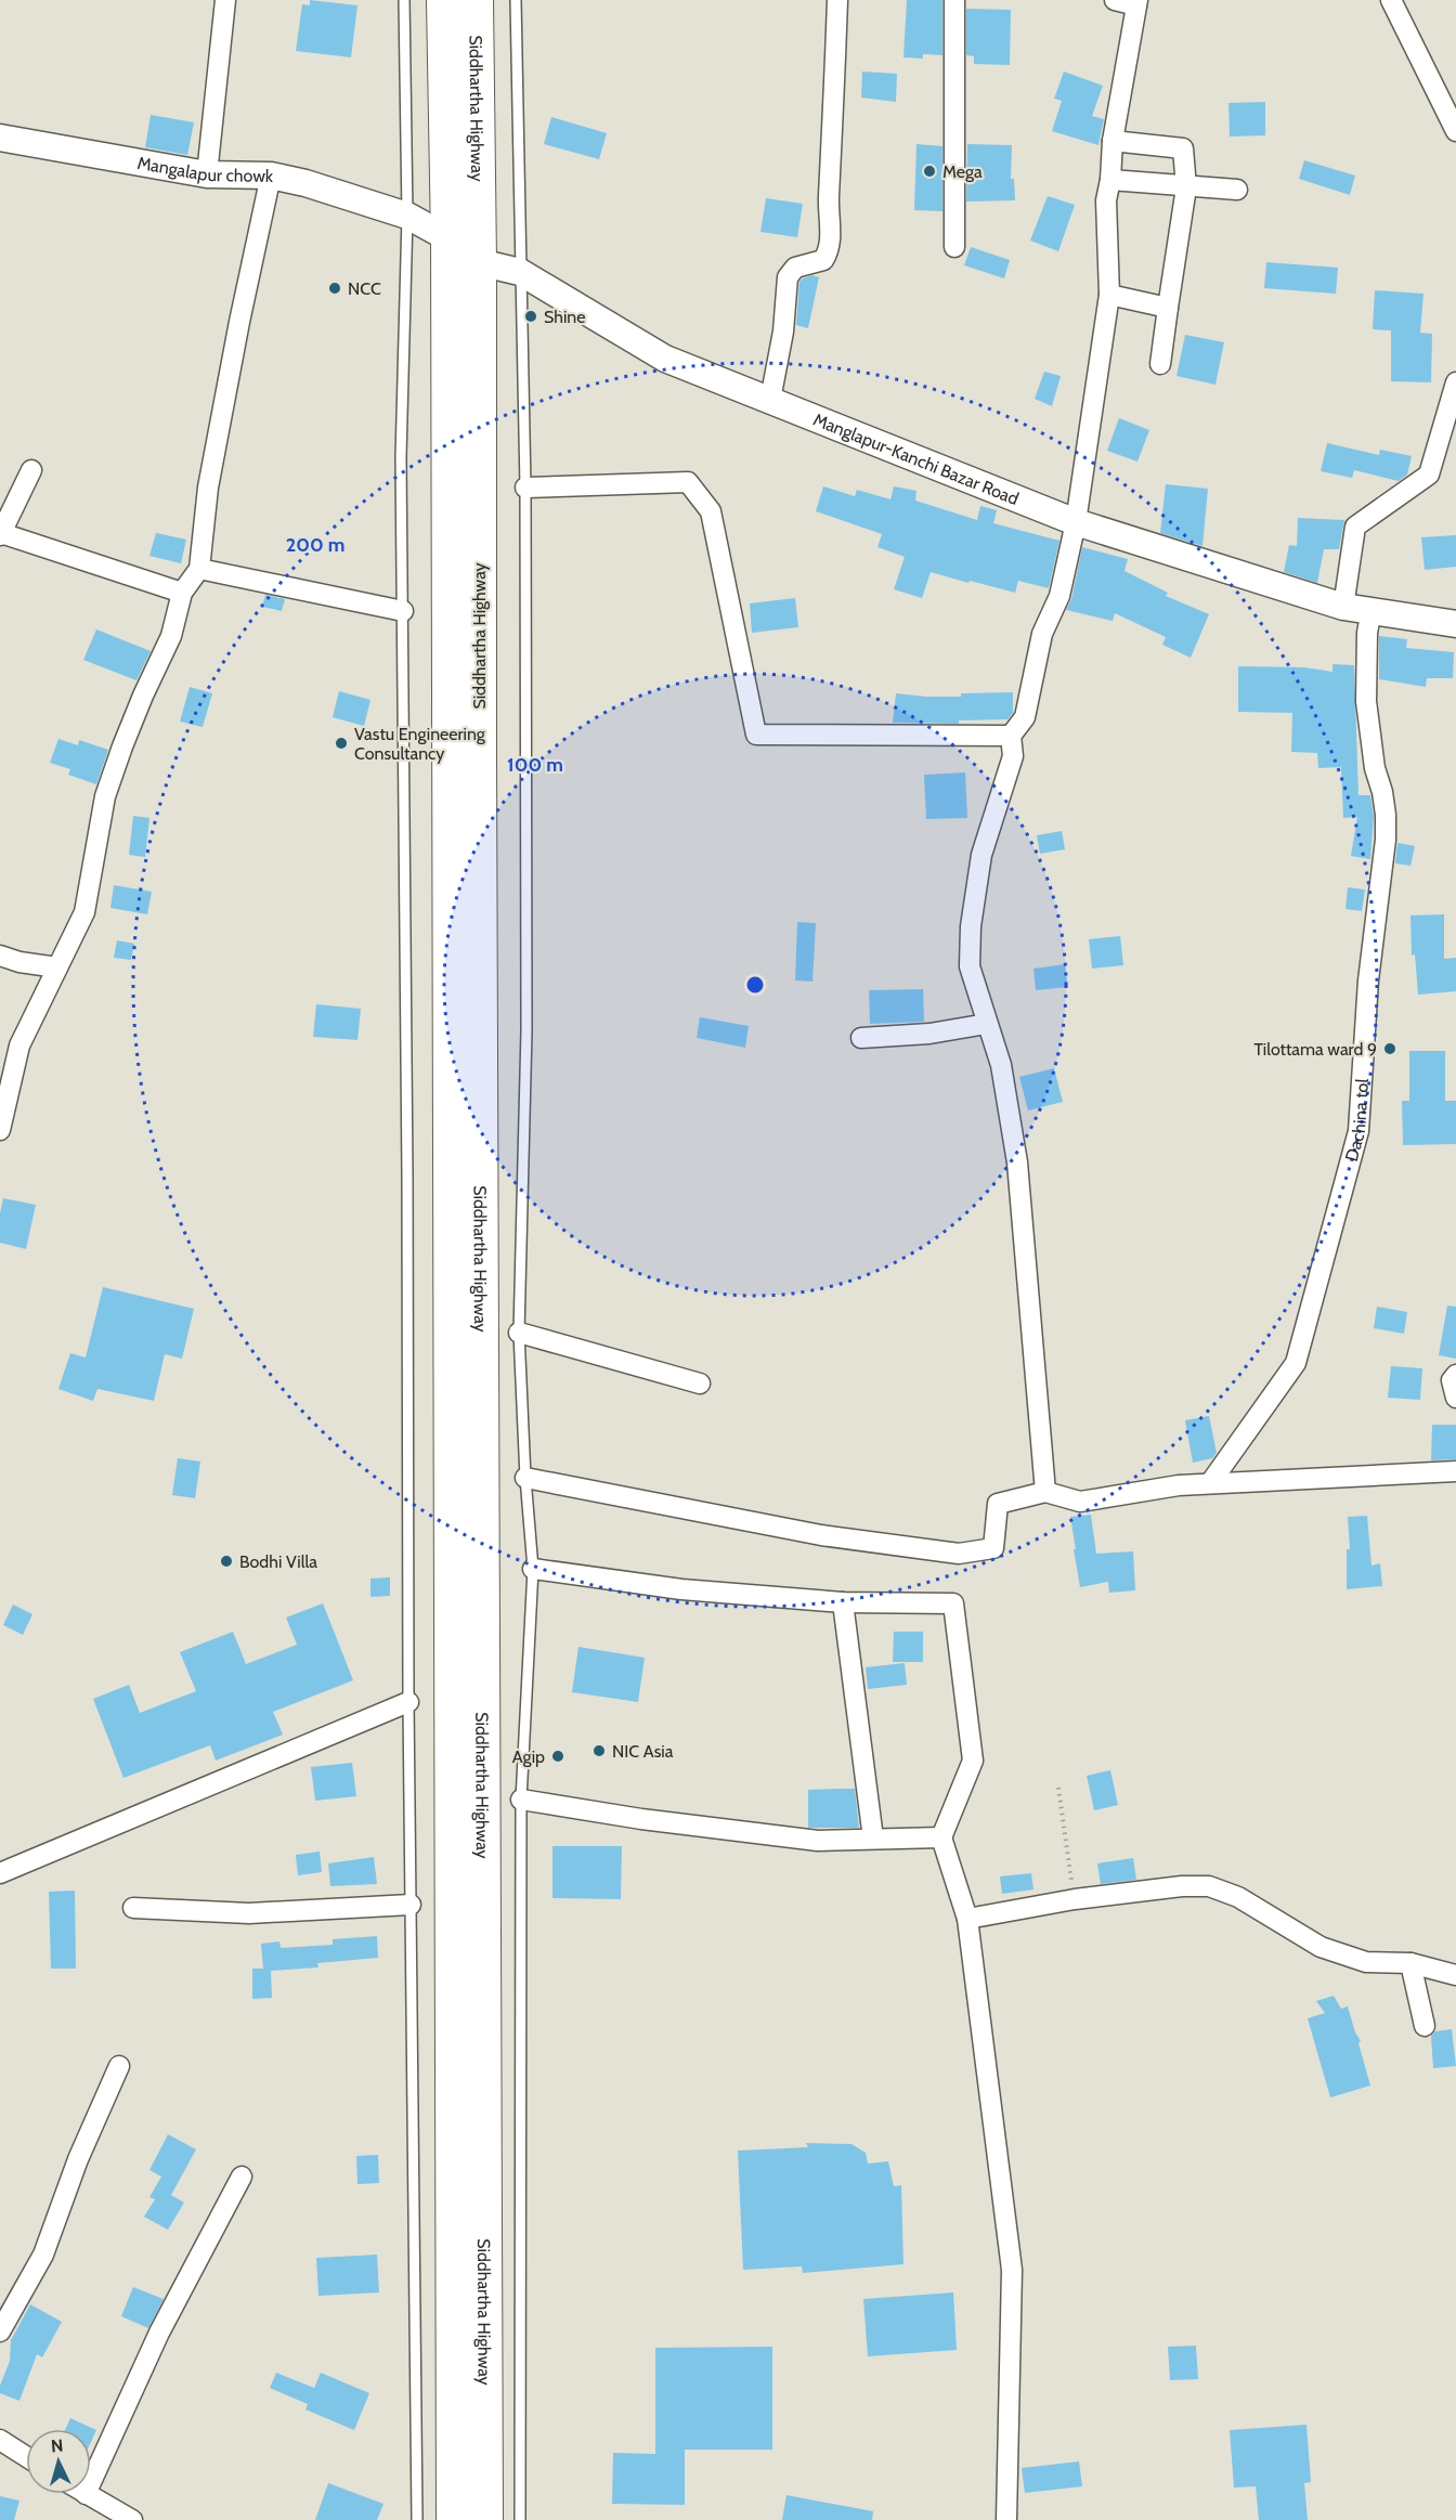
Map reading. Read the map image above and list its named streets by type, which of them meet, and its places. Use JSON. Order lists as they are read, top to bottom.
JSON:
{
  "streets": {
    "highway": ["Siddhartha Highway"],
    "street": ["Mangalapur chowk", "Manglapur-Kanchi Bazar Road", "Dachina tol"]
  },
  "crossings": [
    ["Siddhartha Highway", "Manglapur-Kanchi Bazar Road"],
    ["Mangalapur chowk", "Manglapur-Kanchi Bazar Road"],
    ["Manglapur-Kanchi Bazar Road", "Dachina tol"]
  ],
  "places": [
    "Mega",
    "NCC",
    "Shine",
    "Vastu Engineering Consultancy",
    "Tilottama ward 9",
    "Bodhi Villa",
    "NIC Asia",
    "Agip"
  ],
  "north": "top",
  "rings": ["200 m", "100 m"]
}
